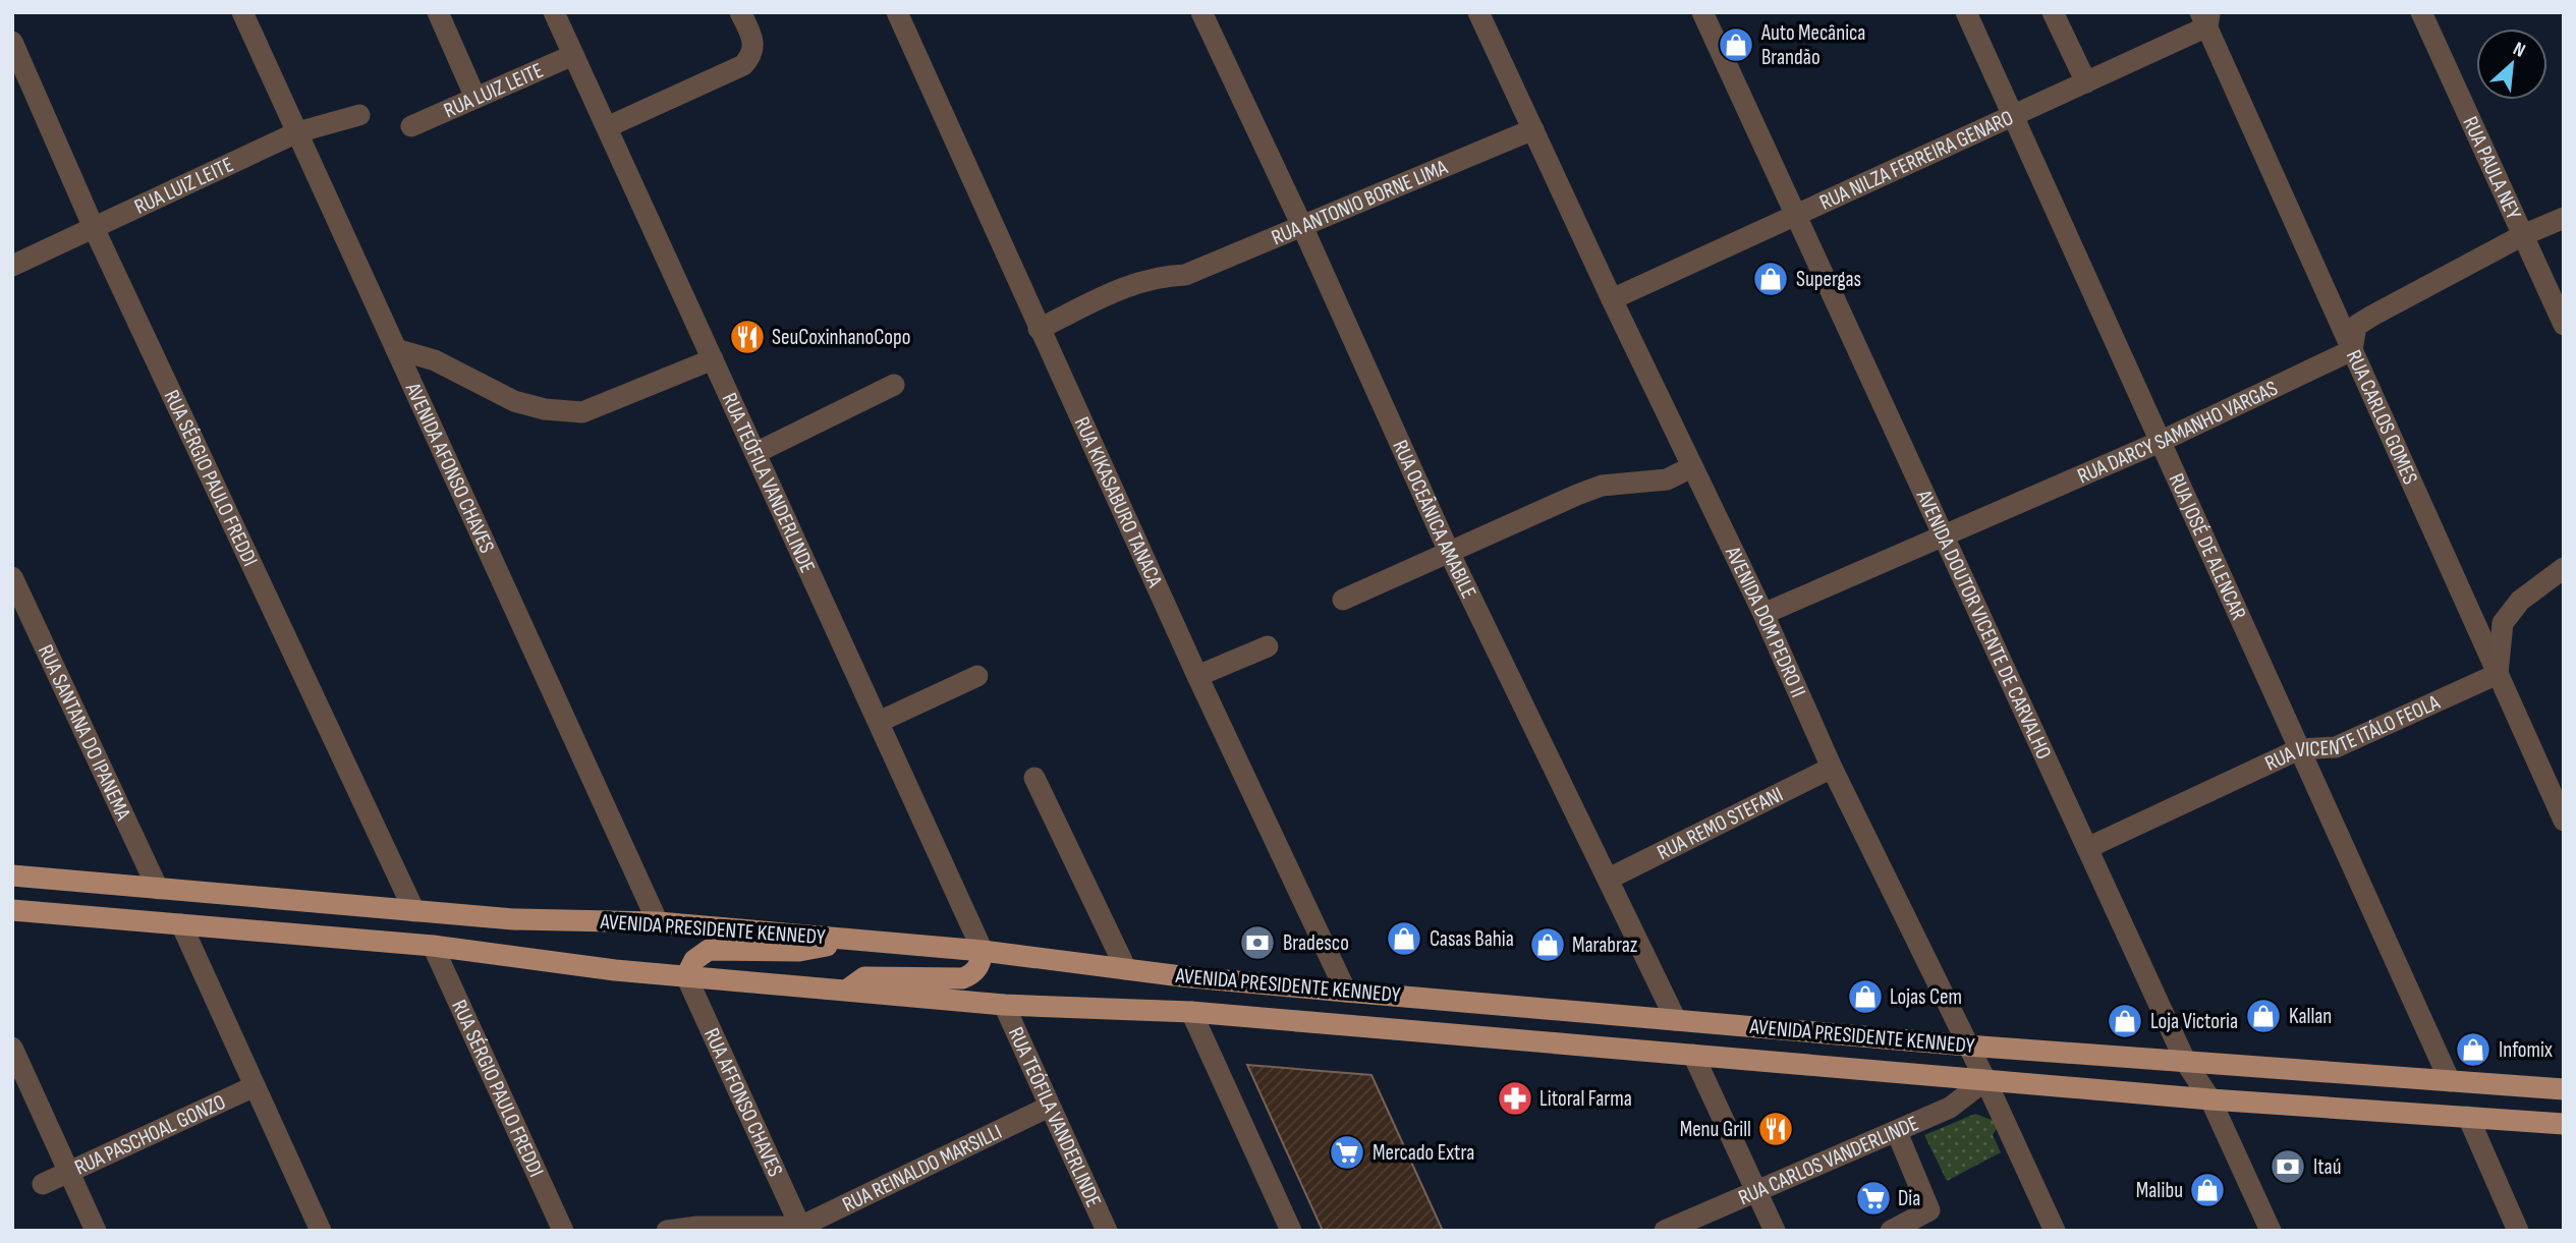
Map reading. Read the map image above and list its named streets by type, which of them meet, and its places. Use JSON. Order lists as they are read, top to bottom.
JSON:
{
  "streets": {
    "main road": ["AVENIDA PRESIDENTE KENNEDY"],
    "street": [
      "RUA LUIZ LEITE",
      "RUA NILZA FERREIRA GENARO",
      "RUA PAULA NEY",
      "RUA ANTONIO BORNE LIMA",
      "RUA CARLOS GOMES",
      "RUA DARCY SAMANHO VARGAS",
      "AVENIDA AFONSO CHAVES",
      "RUA SÉRGIO PAULO FREDDI",
      "RUA TEÓFILA VANDERLINDE",
      "RUA KIKASABURO TANACA",
      "RUA OCEÂNICA AMABILE",
      "RUA JOSÉ DE ALENCAR",
      "AVENIDA DOM PEDRO II",
      "AVENIDA DOUTOR VICENTE DE CARVALHO",
      "RUA VICENTE ITÁLO FEOLA",
      "RUA SANTANA DO IPANEMA",
      "RUA REMO STEFANI",
      "RUA AFFONSO CHAVES",
      "RUA PASCHOAL GONZO",
      "RUA CARLOS VANDERLINDE",
      "RUA REINALDO MARSILLI"
    ]
  },
  "crossings": [
    ["RUA LUIZ LEITE", "AVENIDA AFONSO CHAVES"],
    ["RUA LUIZ LEITE", "RUA SÉRGIO PAULO FREDDI"],
    ["RUA LUIZ LEITE", "RUA TEÓFILA VANDERLINDE"],
    ["RUA NILZA FERREIRA GENARO", "RUA CARLOS GOMES"],
    ["RUA NILZA FERREIRA GENARO", "RUA JOSÉ DE ALENCAR"],
    ["RUA NILZA FERREIRA GENARO", "AVENIDA DOM PEDRO II"],
    ["RUA NILZA FERREIRA GENARO", "AVENIDA DOUTOR VICENTE DE CARVALHO"],
    ["RUA ANTONIO BORNE LIMA", "RUA KIKASABURO TANACA"],
    ["RUA ANTONIO BORNE LIMA", "RUA OCEÂNICA AMABILE"],
    ["RUA ANTONIO BORNE LIMA", "AVENIDA DOM PEDRO II"],
    ["RUA CARLOS GOMES", "RUA DARCY SAMANHO VARGAS"],
    ["RUA CARLOS GOMES", "RUA VICENTE ITÁLO FEOLA"],
    ["RUA DARCY SAMANHO VARGAS", "RUA JOSÉ DE ALENCAR"],
    ["RUA DARCY SAMANHO VARGAS", "AVENIDA DOM PEDRO II"],
    ["RUA DARCY SAMANHO VARGAS", "AVENIDA DOUTOR VICENTE DE CARVALHO"],
    ["AVENIDA AFONSO CHAVES", "AVENIDA PRESIDENTE KENNEDY"],
    ["RUA SÉRGIO PAULO FREDDI", "AVENIDA PRESIDENTE KENNEDY"],
    ["RUA TEÓFILA VANDERLINDE", "AVENIDA PRESIDENTE KENNEDY"],
    ["RUA TEÓFILA VANDERLINDE", "RUA REINALDO MARSILLI"],
    ["RUA KIKASABURO TANACA", "AVENIDA PRESIDENTE KENNEDY"],
    ["RUA OCEÂNICA AMABILE", "RUA REMO STEFANI"],
    ["RUA OCEÂNICA AMABILE", "AVENIDA PRESIDENTE KENNEDY"],
    ["RUA JOSÉ DE ALENCAR", "RUA VICENTE ITÁLO FEOLA"],
    ["RUA JOSÉ DE ALENCAR", "AVENIDA PRESIDENTE KENNEDY"],
    ["AVENIDA DOM PEDRO II", "RUA REMO STEFANI"],
    ["AVENIDA DOM PEDRO II", "AVENIDA PRESIDENTE KENNEDY"],
    ["AVENIDA DOM PEDRO II", "RUA CARLOS VANDERLINDE"],
    ["AVENIDA DOUTOR VICENTE DE CARVALHO", "RUA VICENTE ITÁLO FEOLA"],
    ["AVENIDA DOUTOR VICENTE DE CARVALHO", "AVENIDA PRESIDENTE KENNEDY"],
    ["RUA SANTANA DO IPANEMA", "AVENIDA PRESIDENTE KENNEDY"],
    ["AVENIDA PRESIDENTE KENNEDY", "RUA AFFONSO CHAVES"],
    ["AVENIDA PRESIDENTE KENNEDY", "RUA CARLOS VANDERLINDE"],
    ["RUA AFFONSO CHAVES", "RUA REINALDO MARSILLI"]
  ],
  "places": {
    "shop": [
      "Auto Mecânica Brandão",
      "Supergas",
      "Casas Bahia",
      "Marabraz",
      "Lojas Cem",
      "Kallan",
      "Loja Victoria",
      "Infomix",
      "Malibu"
    ],
    "restaurant": ["SeuCoxinhanoCopo", "Menu Grill"],
    "bank": ["Bradesco", "Itaú"],
    "pharmacy": ["Litoral Farma"],
    "supermarket": ["Mercado Extra", "Dia"]
  },
  "north": "top right"
}
